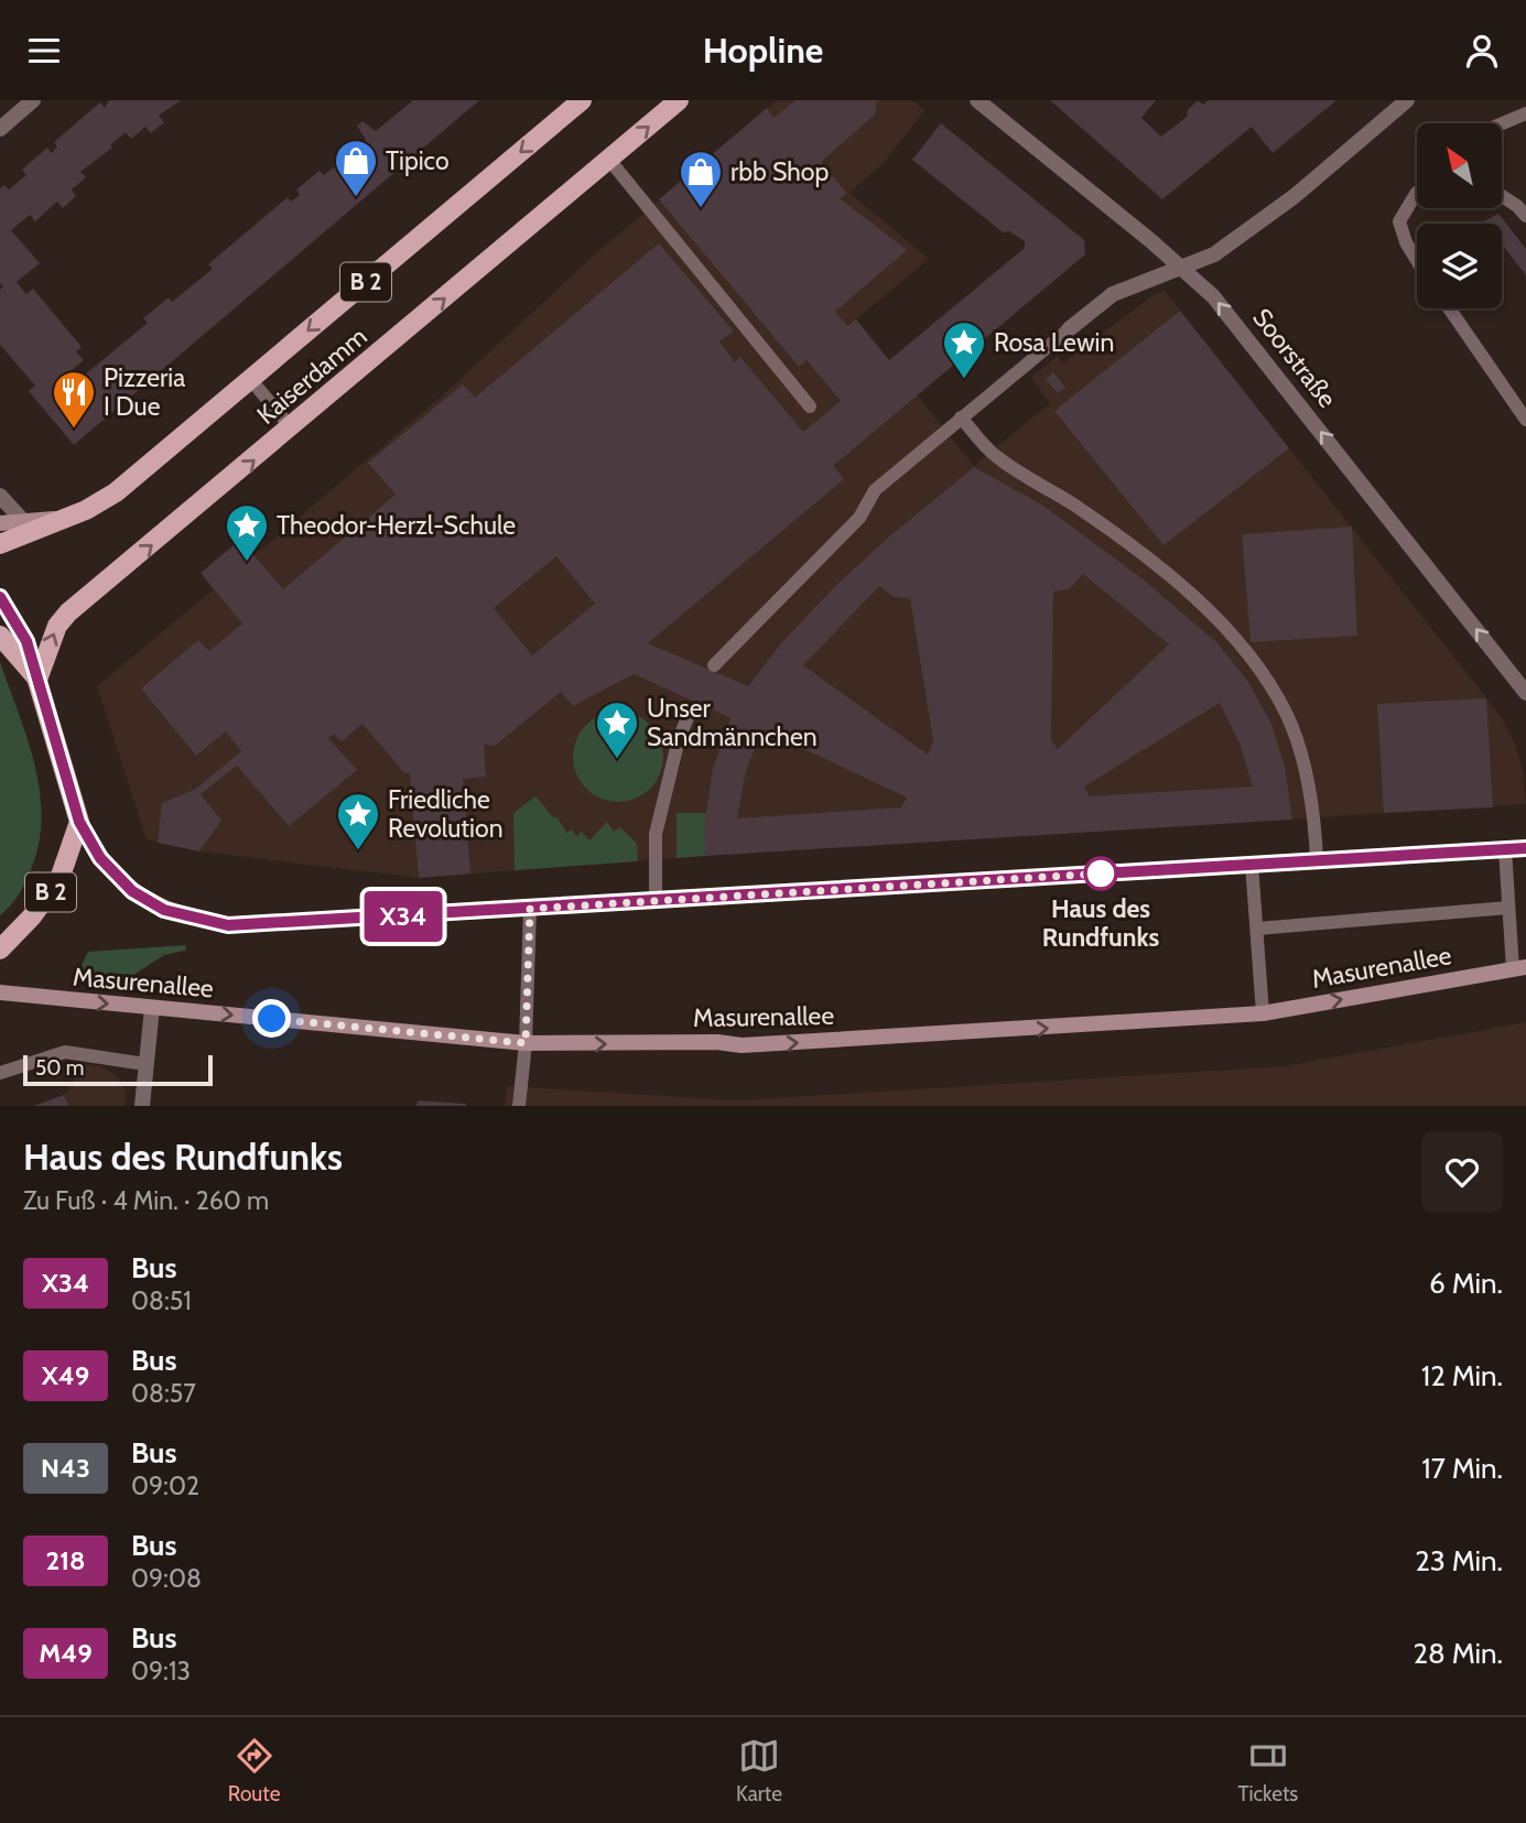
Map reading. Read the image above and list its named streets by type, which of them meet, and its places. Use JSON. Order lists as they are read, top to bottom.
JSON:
{
  "streets": {
    "main road": ["B 2", "Kaiserdamm", "Masurenallee"],
    "street": ["Soorstraße"]
  },
  "one_way": ["Soorstraße"],
  "places": {
    "shop": ["Tipico", "rbb Shop"],
    "place": [
      "Rosa Lewin",
      "Theodor-Herzl-Schule",
      "Unser Sandmännchen",
      "Friedliche Revolution"
    ],
    "restaurant": ["Pizzeria I Due"],
    "other": ["Haus des Rundfunks"]
  },
  "lines": ["bus line X34"],
  "scale_bar": "50 m",
  "north": "top left",
  "page": {
    "header": "Hopline",
    "on_map": "X34",
    "scale": "50 m",
    "heading": ["Haus des Rundfunks", "Zu Fuß · 4 Min. · 260 m"],
    "list": [
      {
        "mark": "X34",
        "name": "Bus",
        "note": "08:51",
        "value": "6 Min."
      },
      {
        "mark": "X49",
        "name": "Bus",
        "note": "08:57",
        "value": "12 Min."
      },
      {
        "mark": "N43",
        "name": "Bus",
        "note": "09:02",
        "value": "17 Min."
      },
      {
        "mark": "218",
        "name": "Bus",
        "note": "09:08",
        "value": "23 Min."
      },
      {
        "mark": "M49",
        "name": "Bus",
        "note": "09:13",
        "value": "28 Min."
      }
    ],
    "tabs": ["Route", "Karte", "Tickets"]
  }
}
